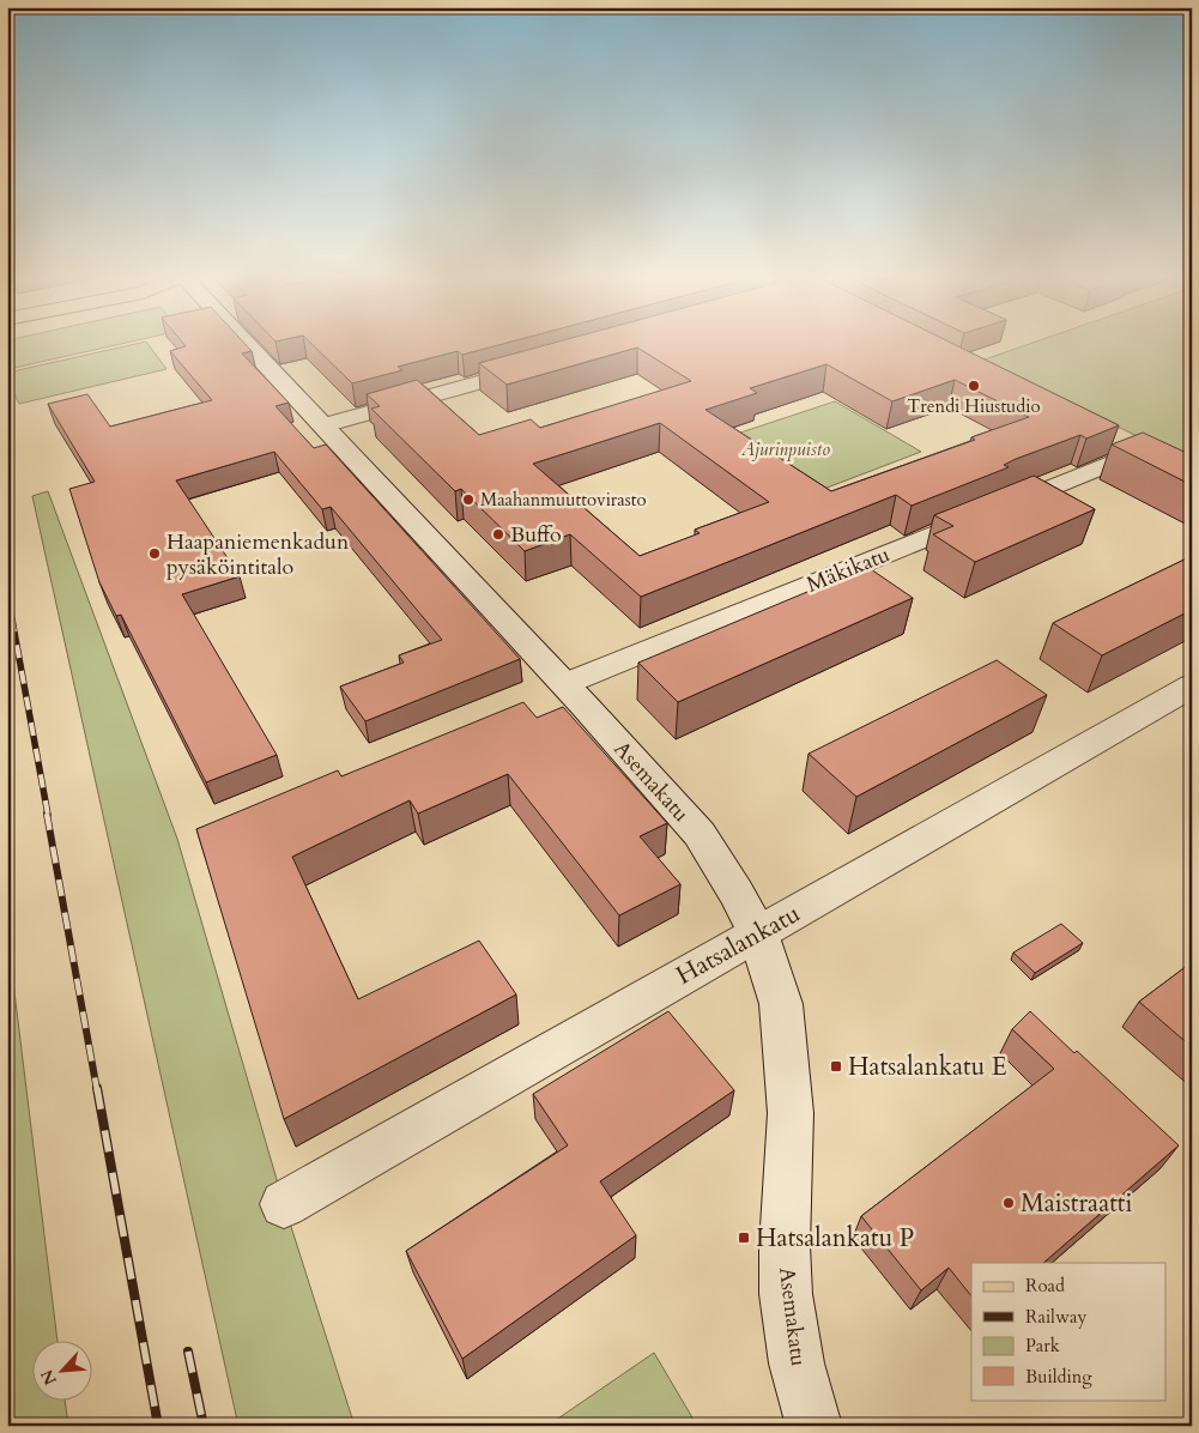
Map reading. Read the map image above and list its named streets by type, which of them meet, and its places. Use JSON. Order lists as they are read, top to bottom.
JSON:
{
  "streets": {
    "street": ["Mäkikatu", "Asemakatu", "Hatsalankatu"]
  },
  "crossings": [
    ["Mäkikatu", "Asemakatu"],
    ["Asemakatu", "Hatsalankatu"]
  ],
  "parks": ["Ajurinpuisto"],
  "places": {
    "other": [
      "Trendi Hiustudio",
      "Maahanmuuttovirasto",
      "Buffo",
      "Haapaniemenkadun pysäköintitalo",
      "Maistraatti"
    ],
    "transit": ["Hatsalankatu E", "Hatsalankatu P"]
  },
  "legend": [
    "Road",
    "Railway",
    "Park",
    "Building"
  ],
  "north": "bottom left"
}
